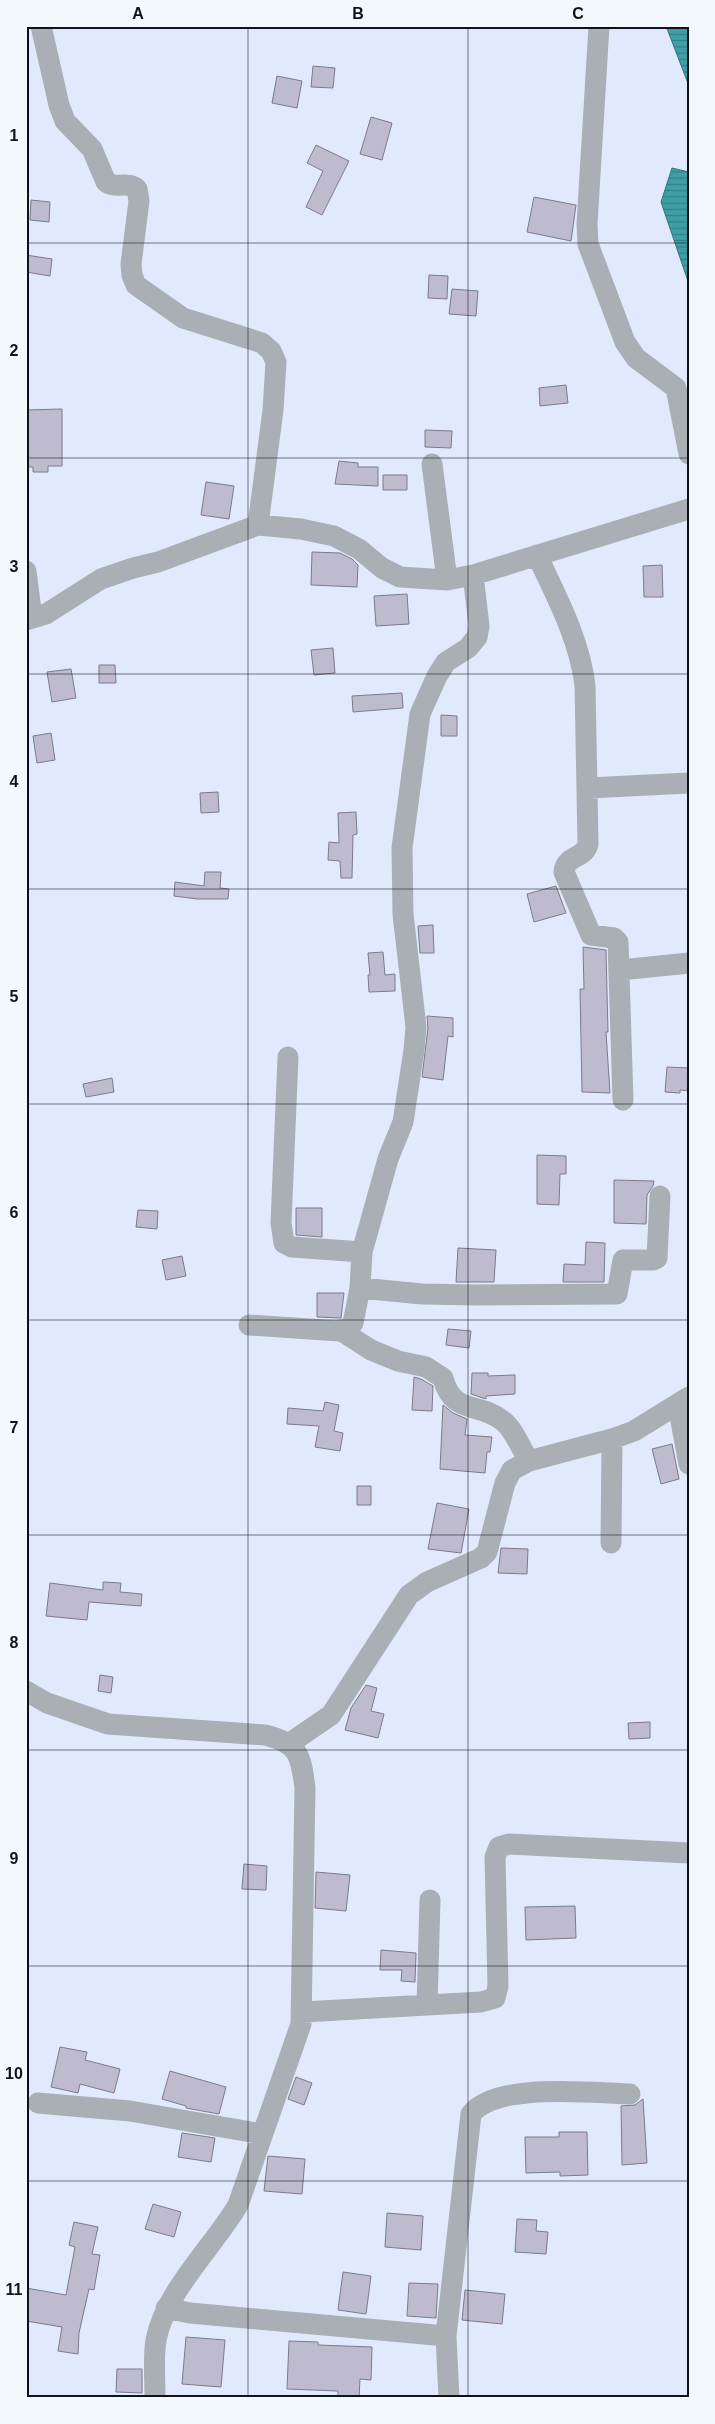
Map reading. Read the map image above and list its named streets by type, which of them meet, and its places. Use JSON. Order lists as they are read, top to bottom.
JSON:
{
  "grid": {
    "columns": ["A", "B", "C"],
    "rows": [
      "1",
      "2",
      "3",
      "4",
      "5",
      "6",
      "7",
      "8",
      "9",
      "10",
      "11"
    ]
  }
}
